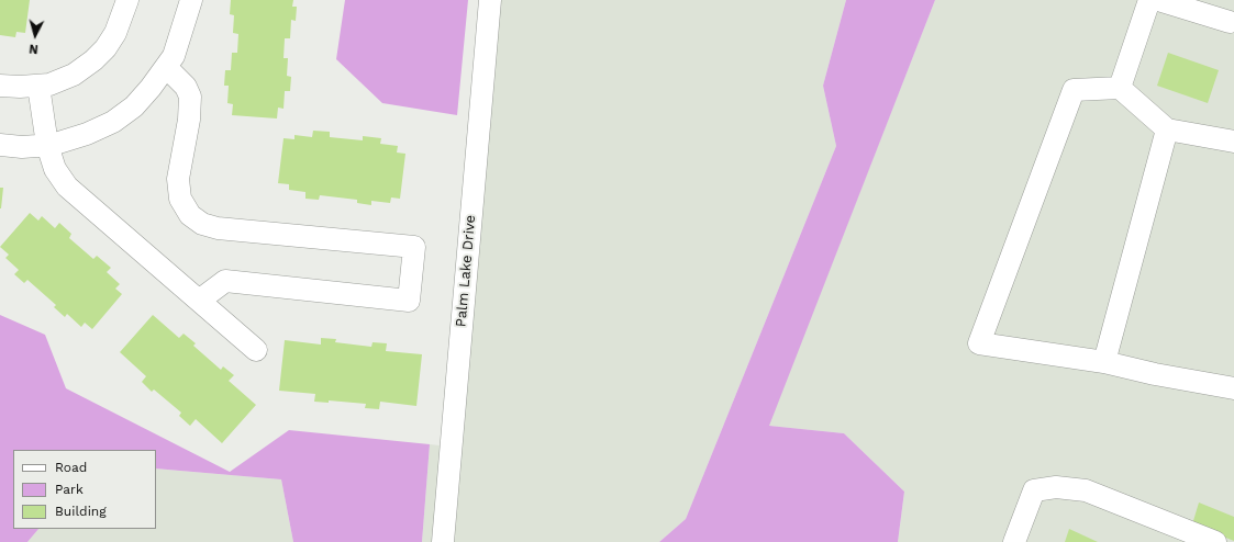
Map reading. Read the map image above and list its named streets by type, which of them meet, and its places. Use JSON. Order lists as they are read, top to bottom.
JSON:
{
  "streets": {
    "street": ["Palm Lake Drive"]
  },
  "legend": ["Road", "Park", "Building"],
  "north": "bottom"
}
